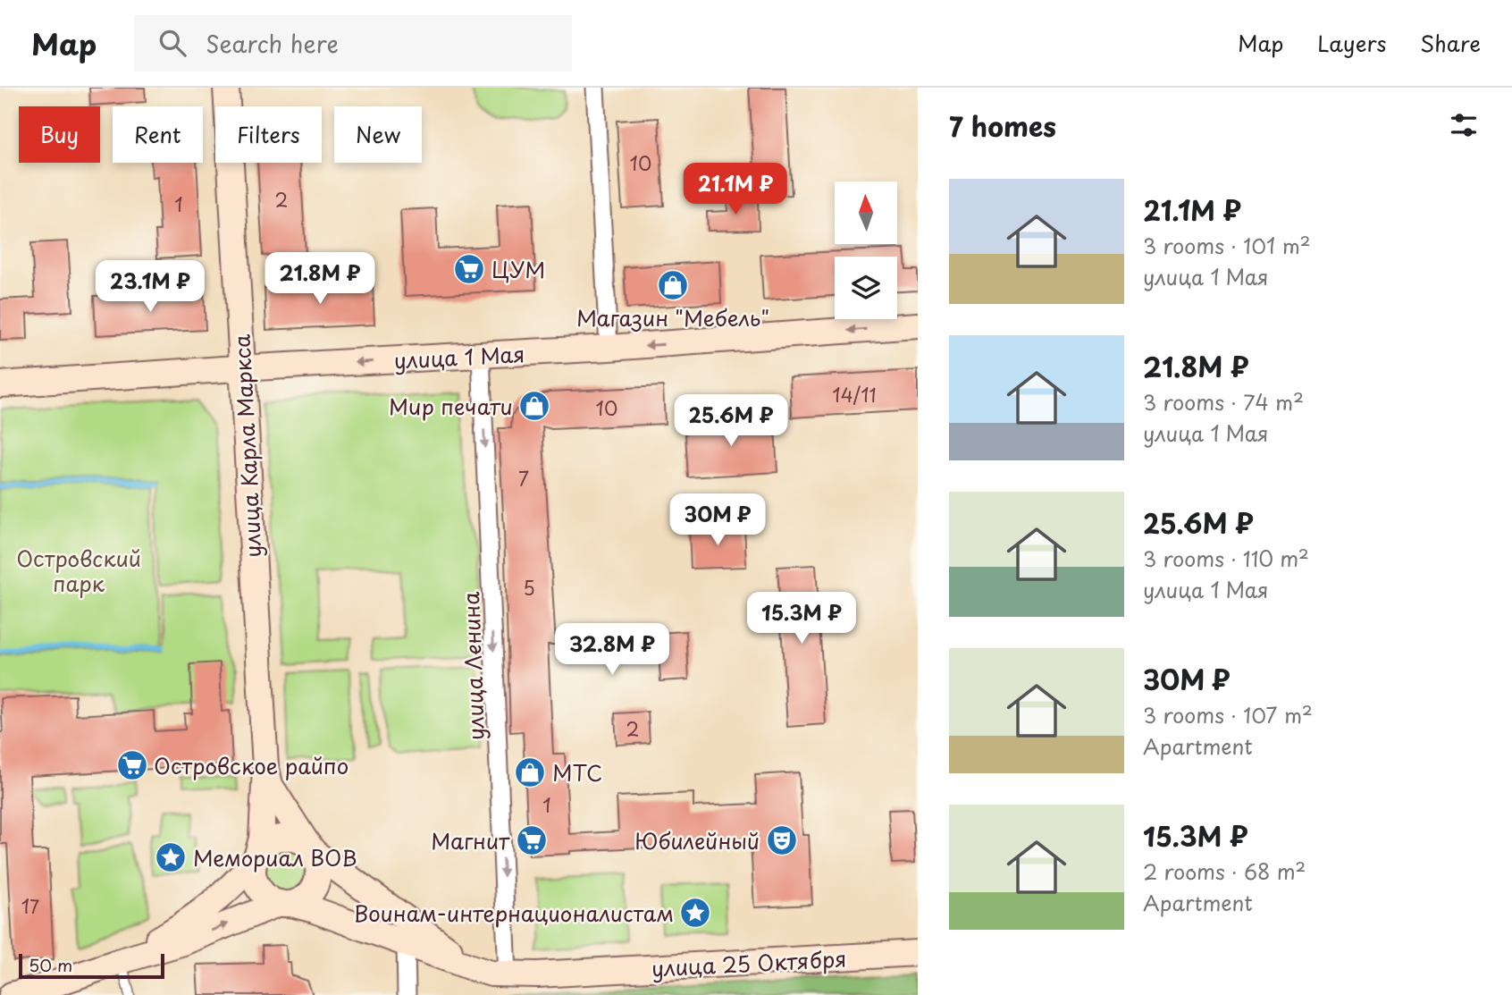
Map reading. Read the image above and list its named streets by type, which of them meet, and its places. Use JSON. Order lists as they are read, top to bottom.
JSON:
{
  "streets": {
    "main road": ["улица 1 Мая", "улица Карла Маркса", "улица 25 Октября"],
    "street": ["улица Ленина"]
  },
  "crossings": [
    ["улица 1 Мая", "улица Карла Маркса"],
    ["улица 1 Мая", "улица Ленина"],
    ["улица Ленина", "улица 25 Октября"]
  ],
  "one_way": ["улица 1 Мая", "улица Ленина"],
  "parks": ["Островский парк"],
  "places": {
    "supermarket": ["ЦУМ", "Островское райпо", "Магнит"],
    "shop": ["Магазин \"Мебель\"", "Мир печати", "МТС"],
    "theatre": ["Юбилейный"],
    "place": ["Мемориал ВОВ", "Воинам-интернационалистам"]
  },
  "house_numbers": [
    "10",
    "2",
    "1",
    "14/11",
    "10",
    "7",
    "5",
    "2",
    "1",
    "17"
  ],
  "scale_bar": "50 m",
  "north": "top",
  "page": {
    "header": "Map",
    "search": "Search here",
    "nav": ["Map", "Layers", "Share"],
    "heading": "7 homes",
    "chip": [
      "Buy",
      "Rent",
      "Filters",
      "New"
    ],
    "price": [
      "21.1M ₽",
      "21.8M ₽",
      "23.1M ₽",
      "25.6M ₽",
      "30M ₽",
      "15.3M ₽",
      "32.8M ₽"
    ],
    "list": [
      {
        "name": "21.1M ₽",
        "note": "3 rooms · 101 m² · улица 1 Мая"
      },
      {
        "name": "21.8M ₽",
        "note": "3 rooms · 74 m² · улица 1 Мая"
      },
      {
        "name": "25.6M ₽",
        "note": "3 rooms · 110 m² · улица 1 Мая"
      },
      {
        "name": "30M ₽",
        "note": "3 rooms · 107 m² · Apartment"
      },
      {
        "name": "15.3M ₽",
        "note": "2 rooms · 68 m² · Apartment"
      }
    ],
    "scale": "50 m"
  }
}
